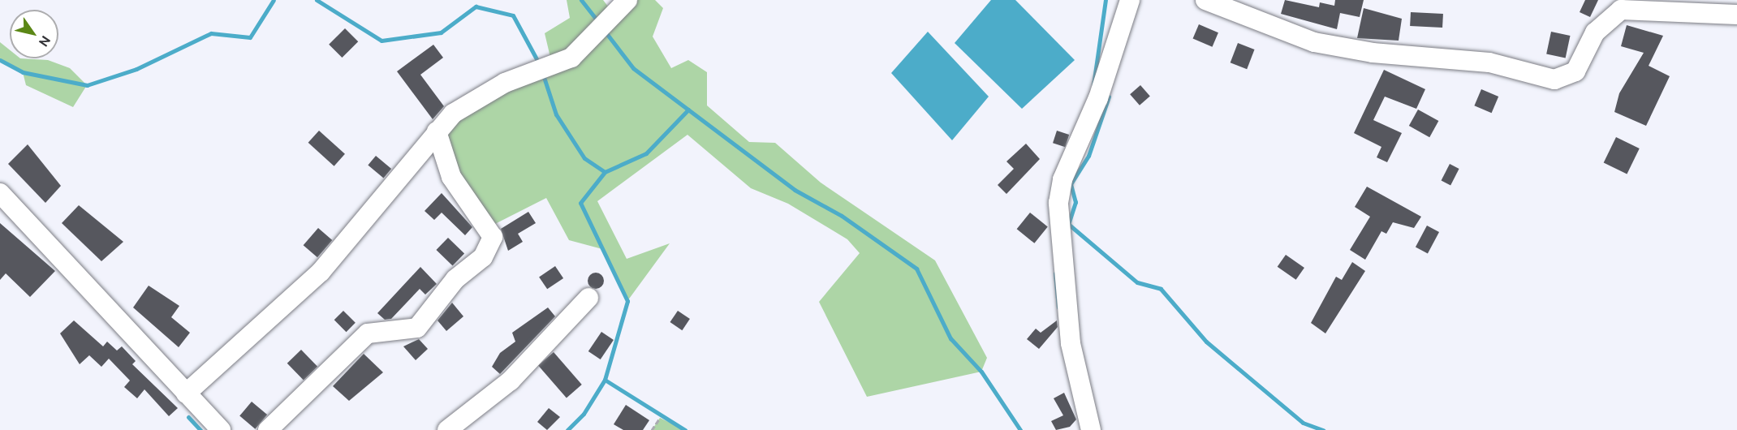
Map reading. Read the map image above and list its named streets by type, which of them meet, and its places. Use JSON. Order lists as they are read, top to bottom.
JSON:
{
  "north": "bottom right"
}
